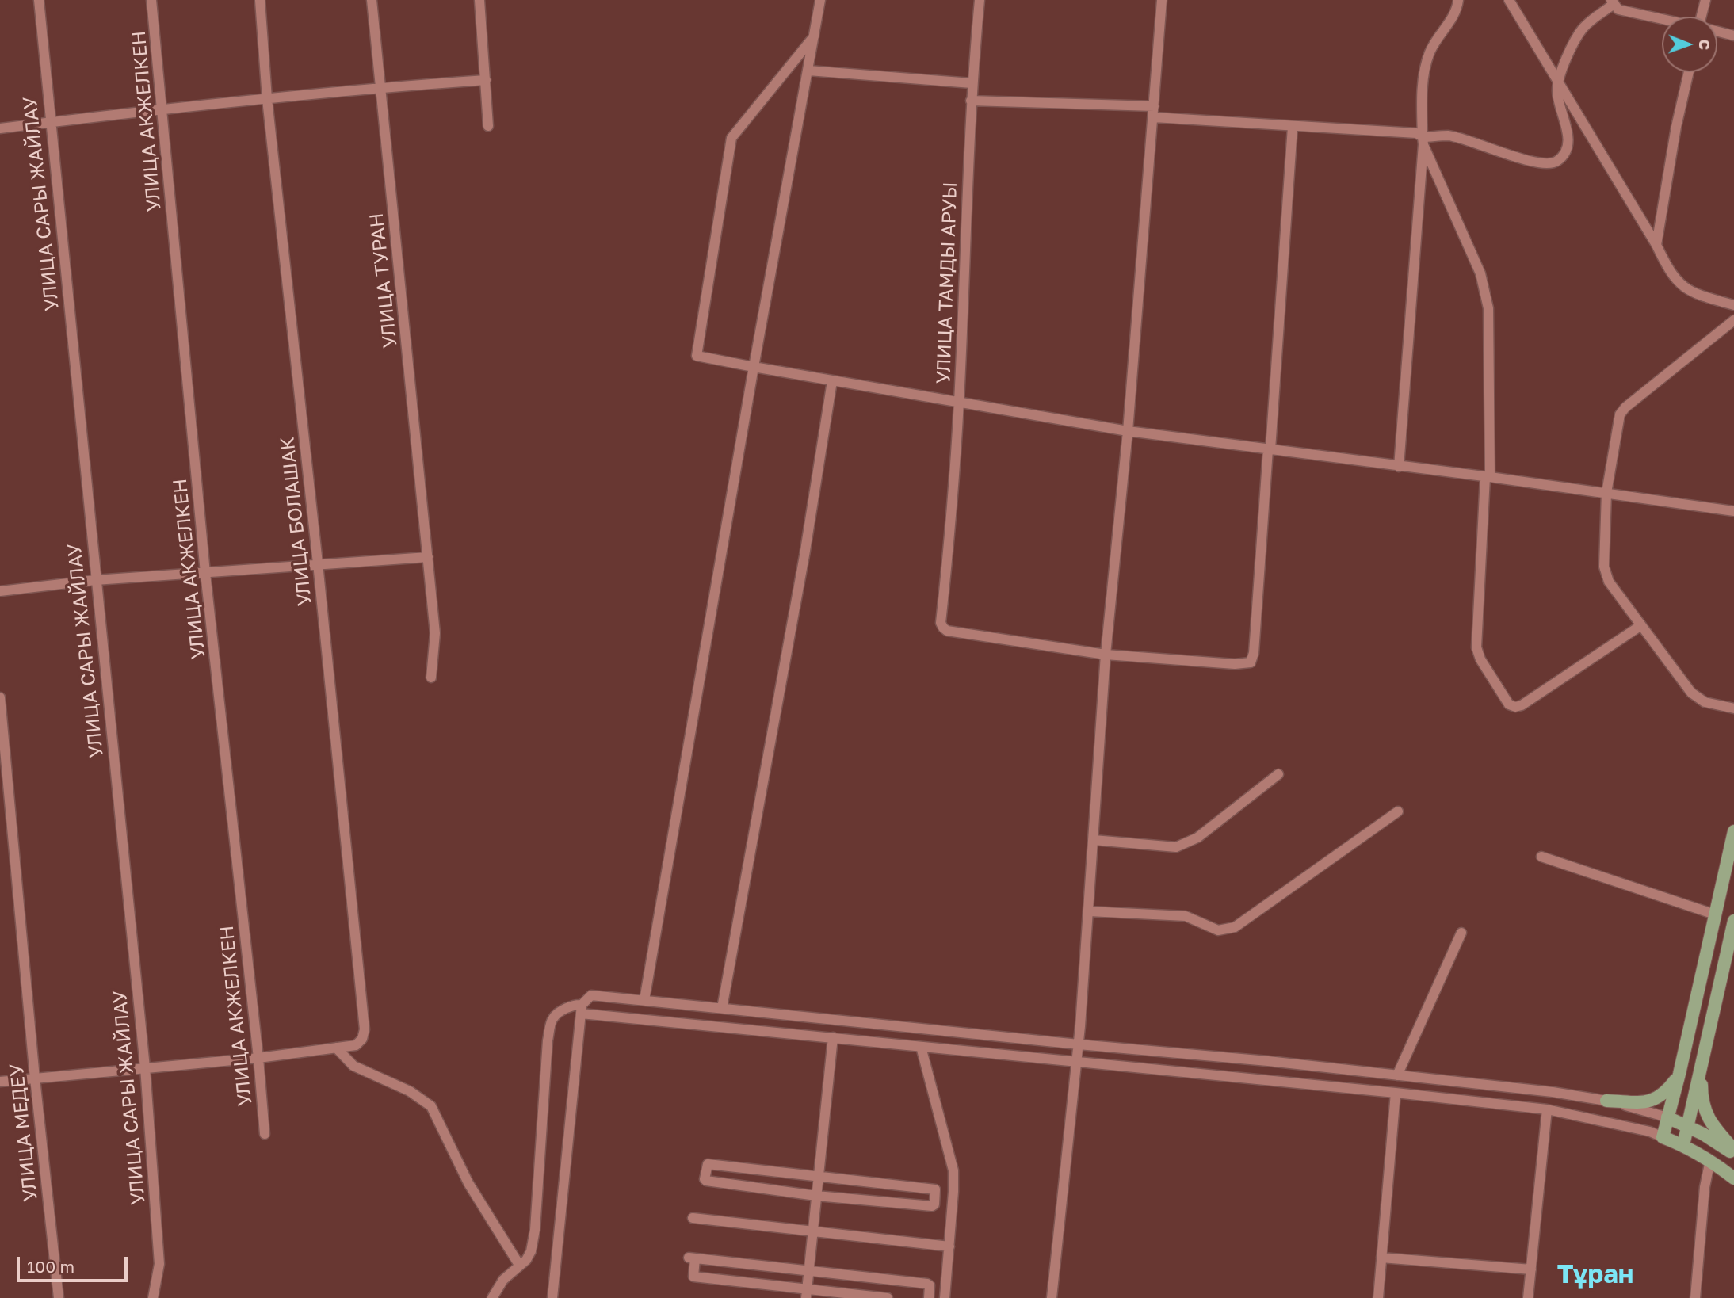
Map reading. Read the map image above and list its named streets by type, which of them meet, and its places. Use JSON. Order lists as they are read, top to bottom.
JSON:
{
  "streets": {
    "street": [
      "УЛИЦА АКЖЕЛКЕН",
      "УЛИЦА САРЫ ЖАЙЛАУ",
      "УЛИЦА ТУРАН",
      "УЛИЦА ТАМДЫ АРУЫ",
      "УЛИЦА БОЛАШАК",
      "УЛИЦА МЕДЕУ"
    ]
  },
  "districts": ["Тұран"],
  "scale_bar": "100 m",
  "north": "right"
}
